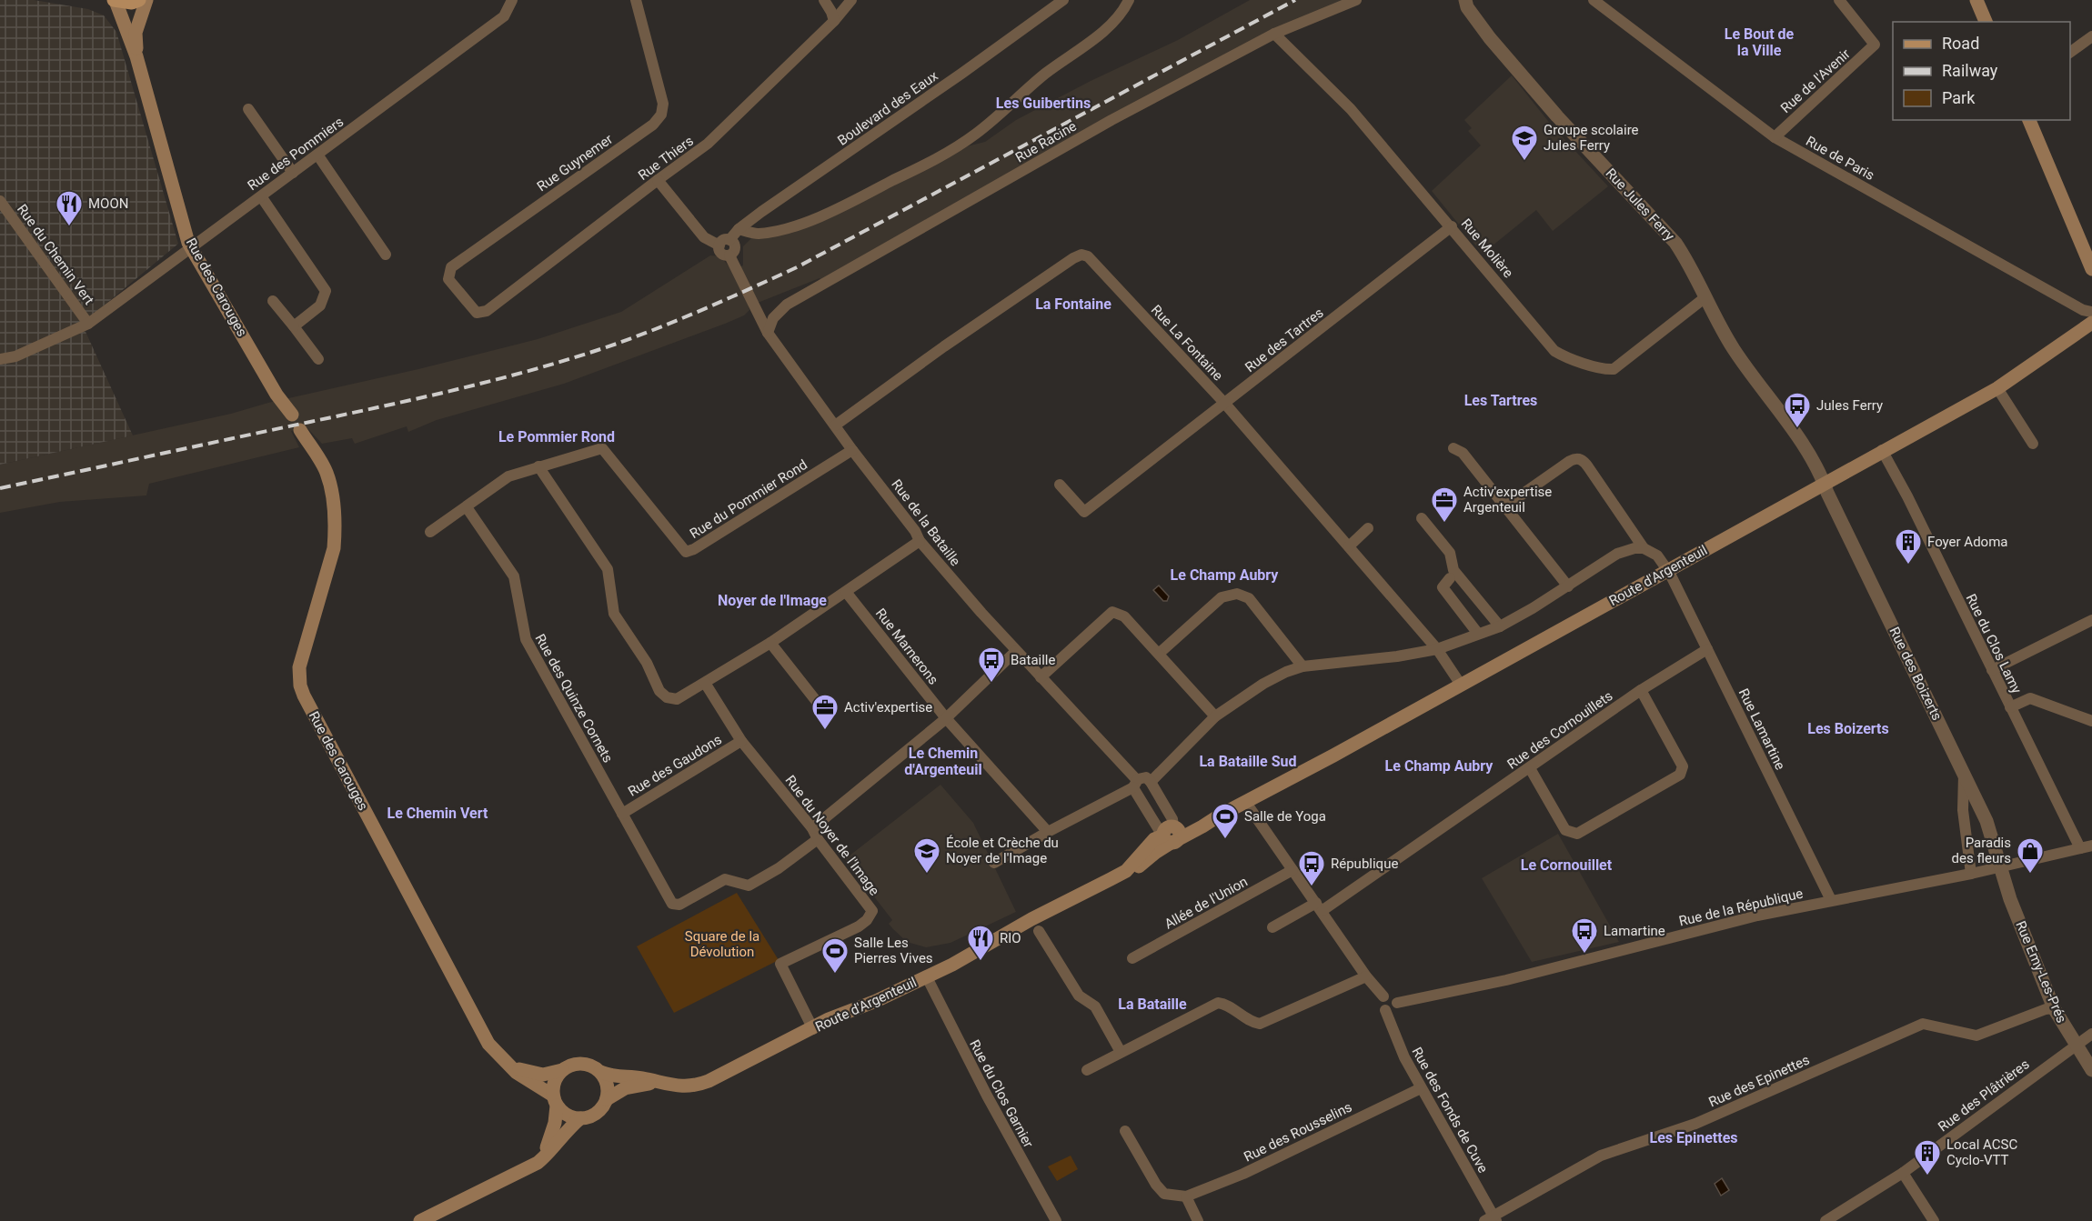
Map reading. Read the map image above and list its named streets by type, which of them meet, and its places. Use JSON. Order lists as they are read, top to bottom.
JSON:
{
  "streets": {
    "main road": ["Rue des Carouges", "Route d'Argenteuil"],
    "street": [
      "Rue de l'Avenir",
      "Boulevard des Eaux",
      "Rue Racine",
      "Rue des Pommiers",
      "Rue Thiers",
      "Rue de Paris",
      "Rue Guynemer",
      "Rue Jules Ferry",
      "Rue Molière",
      "Rue du Chemin Vert",
      "Rue des Tartres",
      "Rue La Fontaine",
      "Rue du Pommier Rond",
      "Rue de la Bataille",
      "Rue du Clos Lamy",
      "Rue Marnerons",
      "Rue des Boizerts",
      "Rue des Quinze Cornets",
      "Rue Lamartine",
      "Rue des Cornouillets",
      "Rue des Gaudons",
      "Rue du Noyer de l'Image",
      "Allée de l'Union",
      "Rue de la République",
      "Rue Emy-Les-Prés",
      "Rue des Epinettes",
      "Rue du Clos Garnier",
      "Rue des Plâtrières",
      "Rue des Fonds de Cuve",
      "Rue des Rousselins"
    ]
  },
  "crossings": [
    ["Rue de l'Avenir", "Rue de Paris"],
    ["Boulevard des Eaux", "Rue de la Bataille"],
    ["Rue Racine", "Rue Molière"],
    ["Rue Racine", "Rue de la Bataille"],
    ["Rue des Pommiers", "Rue du Chemin Vert"],
    ["Rue des Pommiers", "Rue des Carouges"],
    ["Rue Thiers", "Rue Guynemer"],
    ["Rue Jules Ferry", "Rue Molière"],
    ["Rue Jules Ferry", "Route d'Argenteuil"],
    ["Rue Jules Ferry", "Rue des Boizerts"],
    ["Rue Molière", "Rue des Tartres"],
    ["Rue des Carouges", "Route d'Argenteuil"],
    ["Rue des Tartres", "Rue La Fontaine"],
    ["Rue La Fontaine", "Rue de la Bataille"],
    ["Rue La Fontaine", "Route d'Argenteuil"],
    ["Rue du Pommier Rond", "Rue de la Bataille"],
    ["Rue du Pommier Rond", "Rue des Quinze Cornets"],
    ["Rue de la Bataille", "Route d'Argenteuil"],
    ["Route d'Argenteuil", "Rue du Clos Lamy"],
    ["Route d'Argenteuil", "Rue des Boizerts"],
    ["Route d'Argenteuil", "Rue Lamartine"],
    ["Route d'Argenteuil", "Rue du Noyer de l'Image"],
    ["Route d'Argenteuil", "Rue du Clos Garnier"],
    ["Rue du Clos Lamy", "Rue de la République"],
    ["Rue des Boizerts", "Rue de la République"],
    ["Rue des Boizerts", "Rue Emy-Les-Prés"],
    ["Rue des Quinze Cornets", "Rue des Gaudons"],
    ["Rue des Quinze Cornets", "Rue du Noyer de l'Image"],
    ["Rue Lamartine", "Rue des Cornouillets"],
    ["Rue Lamartine", "Rue de la République"],
    ["Rue des Gaudons", "Rue du Noyer de l'Image"],
    ["Rue de la République", "Rue Emy-Les-Prés"],
    ["Rue de la République", "Rue des Fonds de Cuve"],
    ["Rue Emy-Les-Prés", "Rue des Epinettes"],
    ["Rue Emy-Les-Prés", "Rue des Plâtrières"],
    ["Rue des Epinettes", "Rue des Fonds de Cuve"],
    ["Rue des Fonds de Cuve", "Rue des Rousselins"]
  ],
  "districts": [
    "Le Bout de la Ville",
    "Les Guibertins",
    "La Fontaine",
    "Les Tartres",
    "Le Pommier Rond",
    "Le Champ Aubry",
    "Noyer de l'Image",
    "Les Boizerts",
    "Le Chemin d'Argenteuil",
    "La Bataille Sud",
    "Le Champ Aubry",
    "Le Chemin Vert",
    "Le Cornouillet",
    "La Bataille",
    "Les Epinettes"
  ],
  "parks": ["Square de la Dévolution"],
  "places": {
    "school or university": ["Groupe scolaire Jules Ferry", "École et Crèche du Noyer de l'Image"],
    "restaurant": ["MOON", "RIO"],
    "bus stop": [
      "Jules Ferry",
      "Bataille",
      "République",
      "Lamartine"
    ],
    "office": ["Activ'expertise Argenteuil", "Activ'expertise"],
    "building": ["Foyer Adoma", "Local ACSC Cyclo-VTT"],
    "sports": ["Salle de Yoga", "Salle Les Pierres Vives"],
    "shop": ["Paradis des fleurs"]
  },
  "legend": ["Road", "Railway", "Park"]
}
